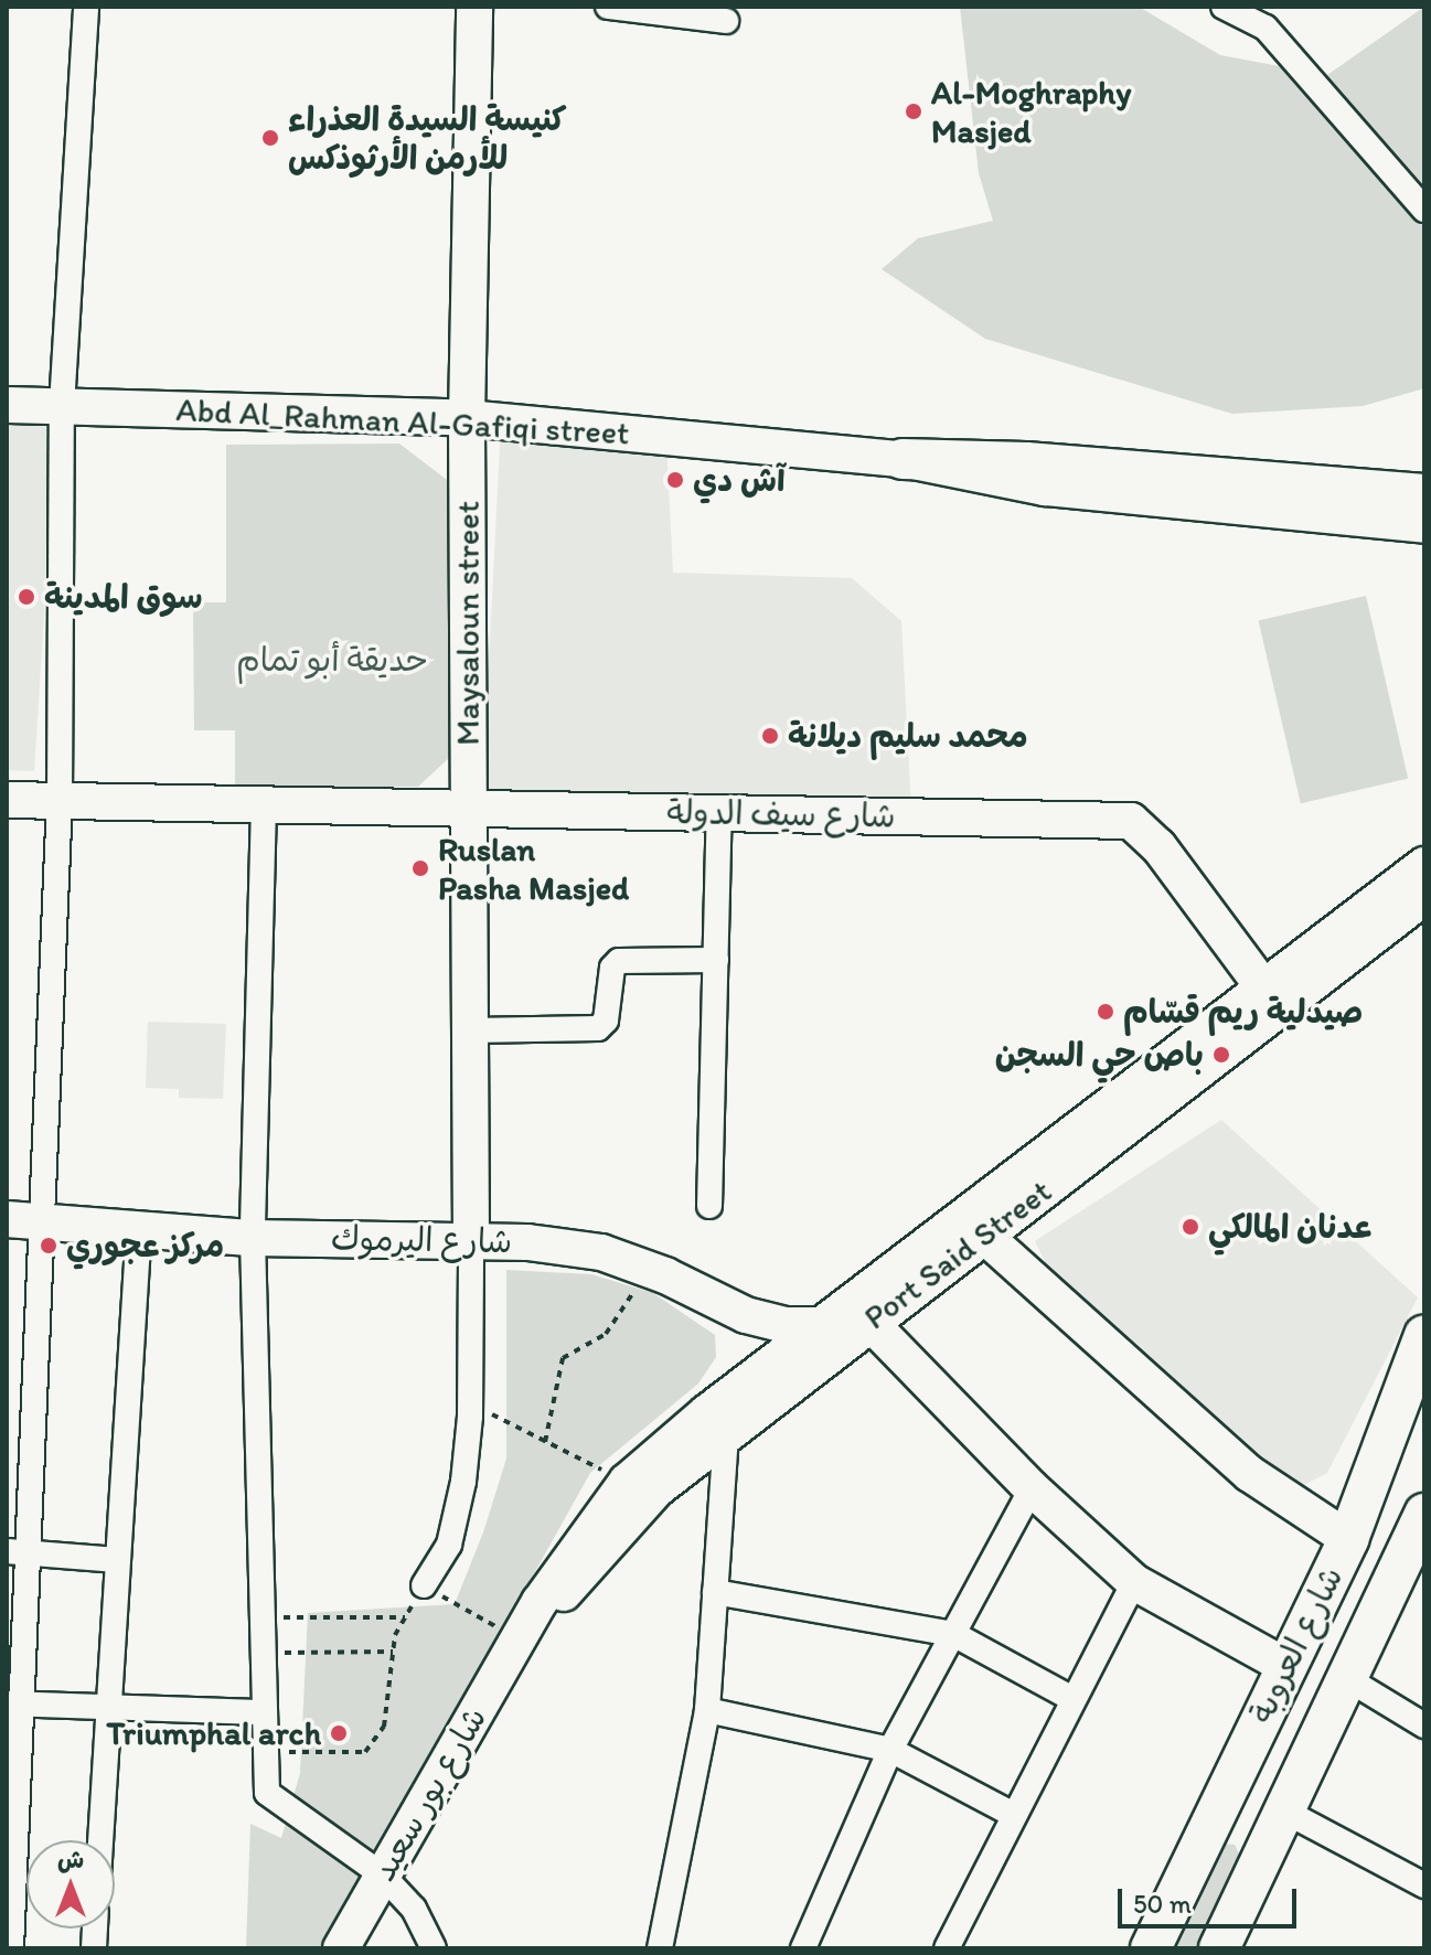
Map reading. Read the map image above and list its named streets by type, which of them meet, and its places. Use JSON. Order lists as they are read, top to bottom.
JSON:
{
  "streets": {
    "main road": [
      "Abd Al_Rahman Al-Gafiqi street",
      "Maysaloun street",
      "شارع سيف الدولة",
      "شارع اليرموك",
      "Port Said Street",
      "شارع العروبة",
      "شارع بور سعيد"
    ]
  },
  "crossings": [
    ["Abd Al_Rahman Al-Gafiqi street", "Maysaloun street"],
    ["Maysaloun street", "شارع سيف الدولة"],
    ["Maysaloun street", "شارع اليرموك"],
    ["Port Said Street", "شارع بور سعيد"]
  ],
  "parks": ["حديقة أبو تمام"],
  "places": [
    "Al-Moghraphy Masjed",
    "كنيسة السيدة العذراء للأرمن الأرثوذكس",
    "آش دي",
    "سوق المدينة",
    "محمد سليم ديلانة",
    "Ruslan Pasha Masjed",
    "صيدلية ريم قسّام",
    "باص حي السجن",
    "عدنان المالكي",
    "مركز عجوري",
    "Triumphal arch"
  ],
  "scale_bar": "50 m",
  "north": "top"
}
